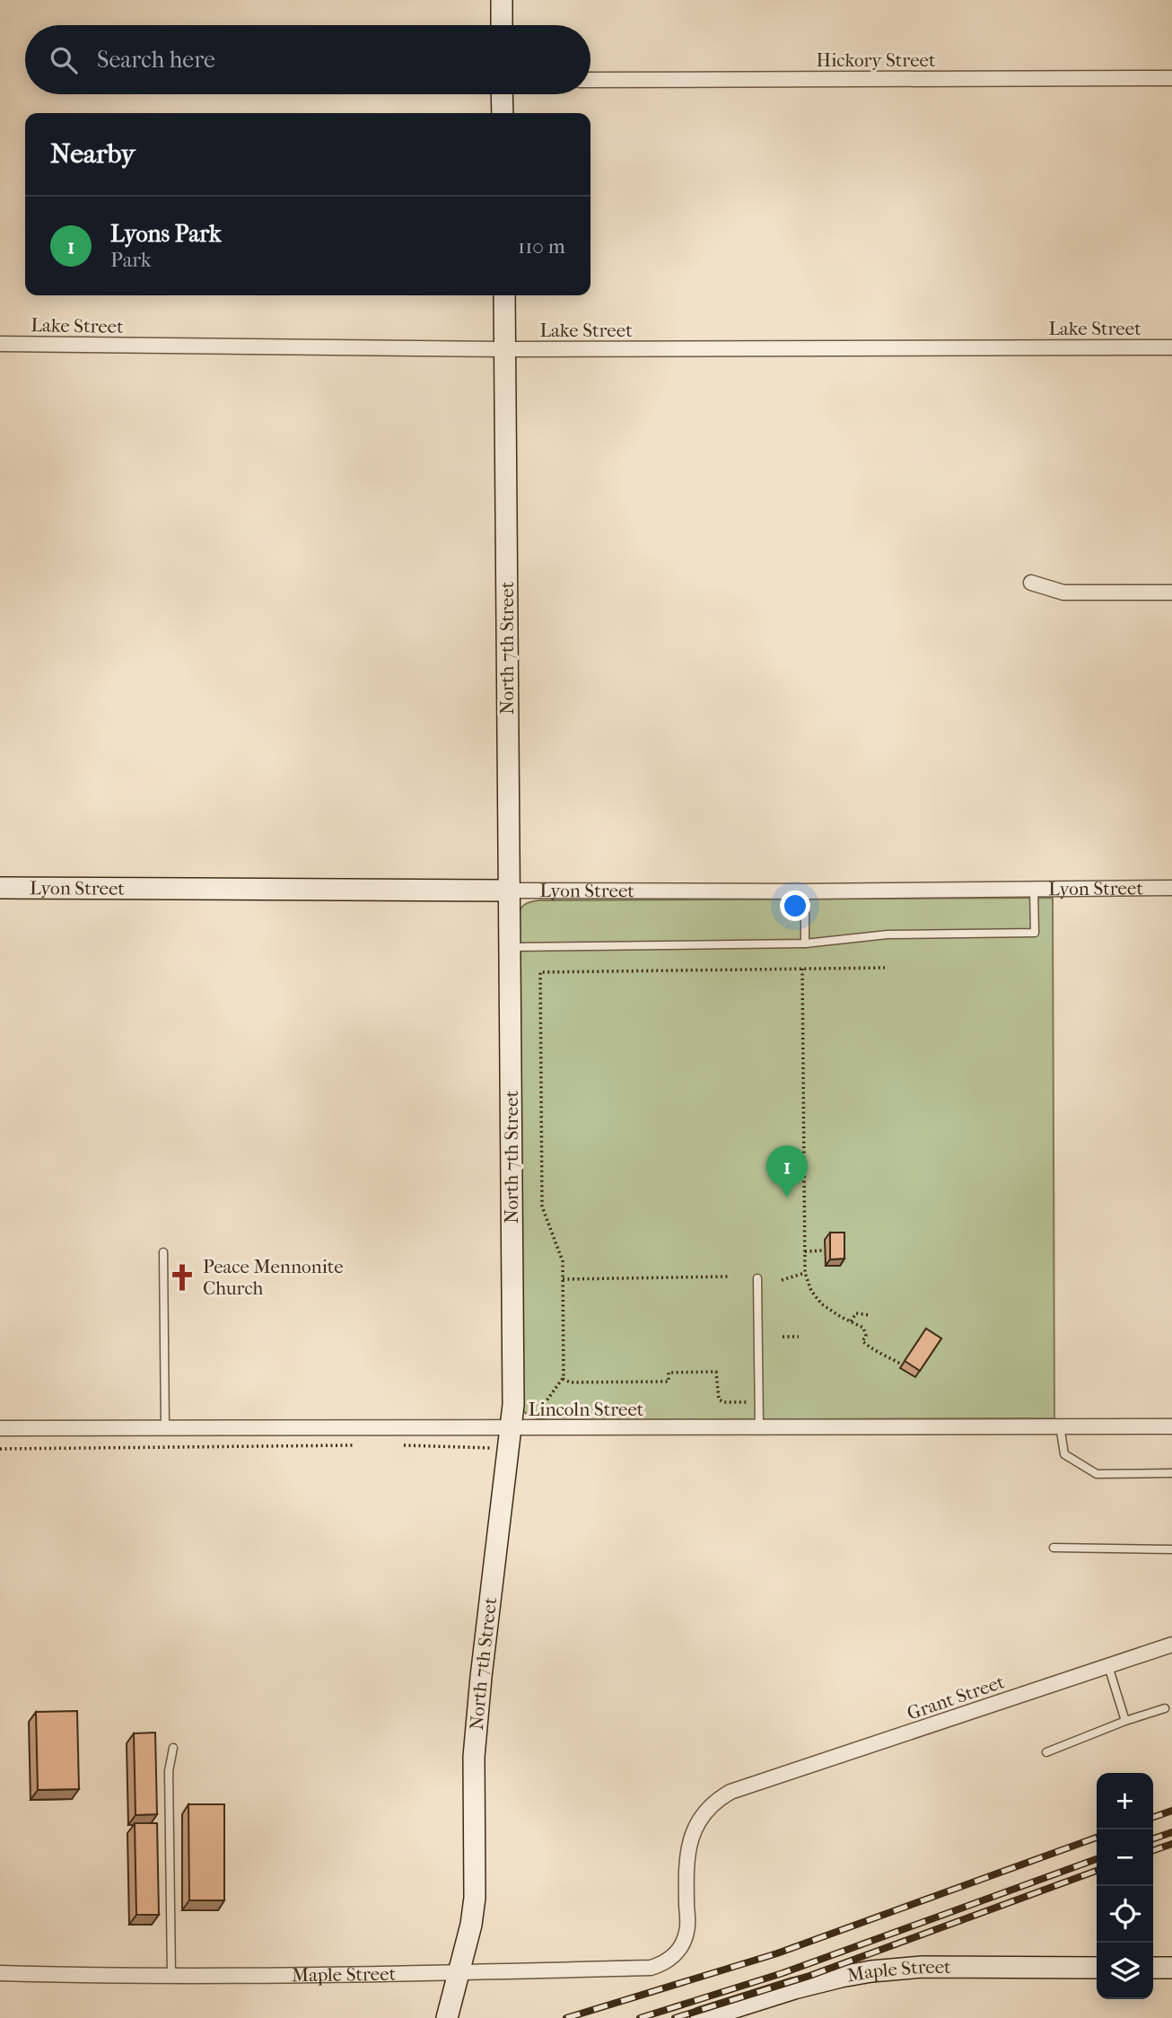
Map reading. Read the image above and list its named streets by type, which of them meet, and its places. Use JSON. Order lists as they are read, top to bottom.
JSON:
{
  "streets": {
    "street": [
      "Hickory Street",
      "Lake Street",
      "North 7th Street",
      "Lyon Street",
      "Lincoln Street",
      "Grant Street",
      "Maple Street"
    ]
  },
  "crossings": [
    ["Lake Street", "North 7th Street"],
    ["North 7th Street", "Lyon Street"],
    ["North 7th Street", "Lincoln Street"],
    ["North 7th Street", "Maple Street"],
    ["Grant Street", "Maple Street"]
  ],
  "places": {
    "church": ["Peace Mennonite Church"]
  },
  "page": {
    "search": "Search here",
    "heading": "Nearby",
    "list": [
      {
        "mark": "1",
        "name": "Lyons Park",
        "note": "Park",
        "value": "110 m"
      }
    ],
    "pins": "1",
    "map_buttons": ["+", "−"]
  }
}
